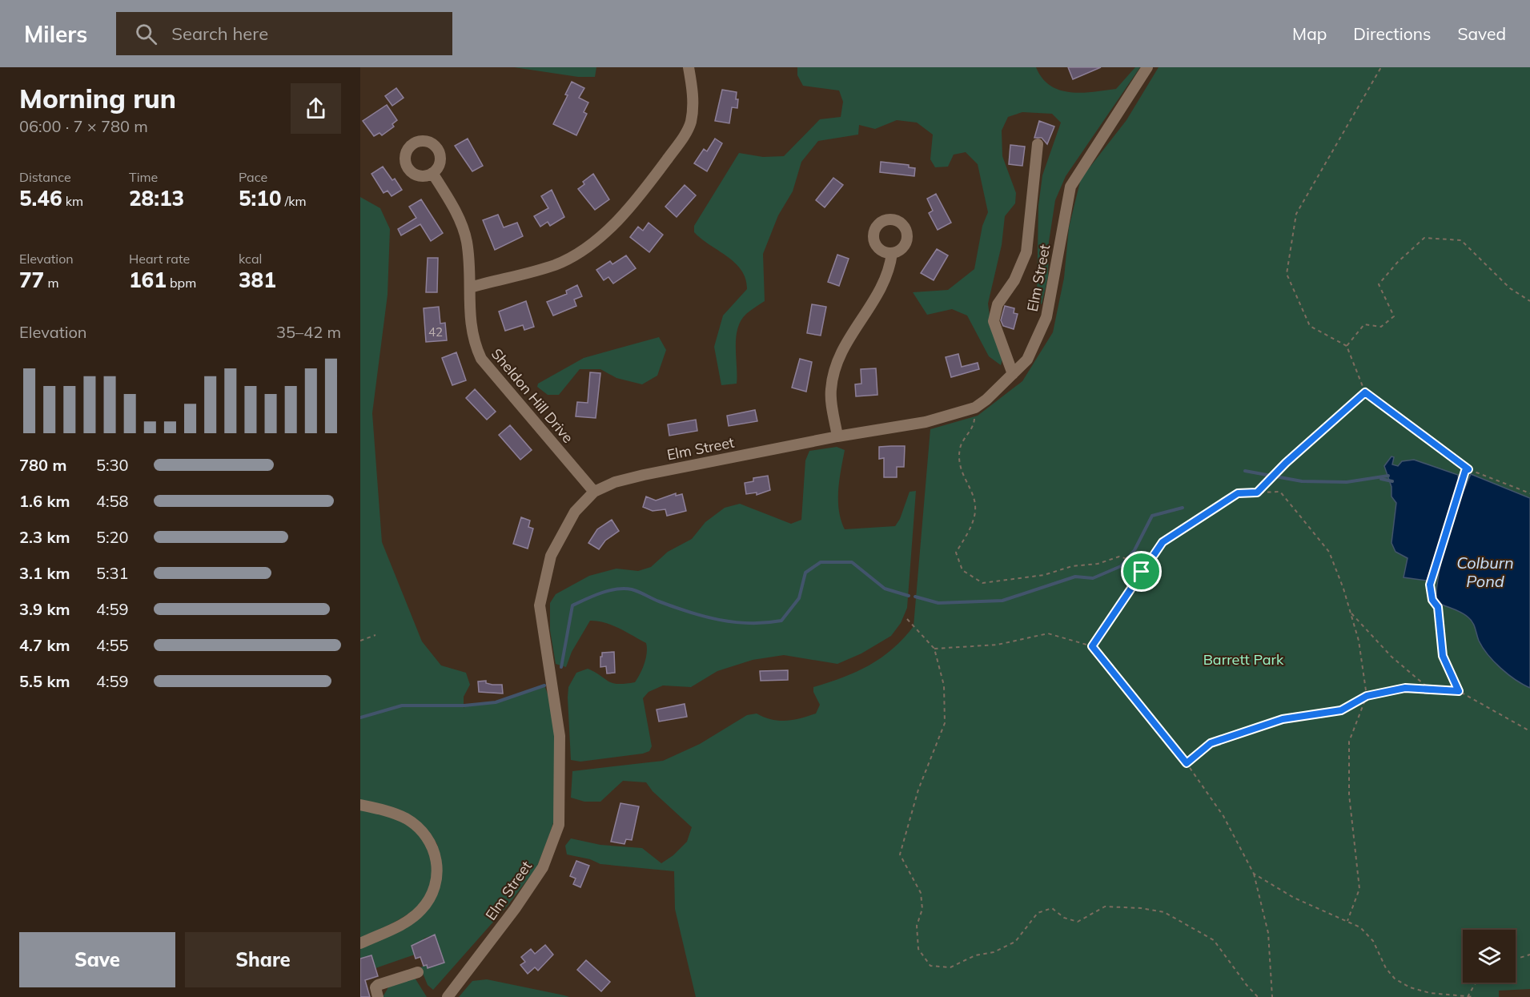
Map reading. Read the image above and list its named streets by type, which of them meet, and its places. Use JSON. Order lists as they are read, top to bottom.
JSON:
{
  "streets": {
    "street": ["Elm Street", "Sheldon Hill Drive"]
  },
  "crossings": [
    ["Elm Street", "Sheldon Hill Drive"]
  ],
  "water": ["Colburn Pond"],
  "parks": ["Barrett Park"],
  "house_numbers": ["42"],
  "page": {
    "header": "Milers",
    "search": "Search here",
    "nav": ["Map", "Directions", "Saved"],
    "heading": ["Morning run", "06:00 · 7 × 780 m"],
    "stats": [
      ["Distance", "5.46 km"],
      ["Time", "28:13"],
      ["Pace", "5:10 /km"],
      ["Elevation", "77 m"],
      ["Heart rate", "161 bpm"],
      ["kcal", "381"]
    ],
    "chart": ["Elevation", "35–42 m"],
    "list": [
      {
        "name": "780 m",
        "note": "5:30"
      },
      {
        "name": "1.6 km",
        "note": "4:58"
      },
      {
        "name": "2.3 km",
        "note": "5:20"
      },
      {
        "name": "3.1 km",
        "note": "5:31"
      },
      {
        "name": "3.9 km",
        "note": "4:59"
      },
      {
        "name": "4.7 km",
        "note": "4:55"
      },
      {
        "name": "5.5 km",
        "note": "4:59"
      }
    ],
    "buttons": ["Save", "Share"]
  }
}
